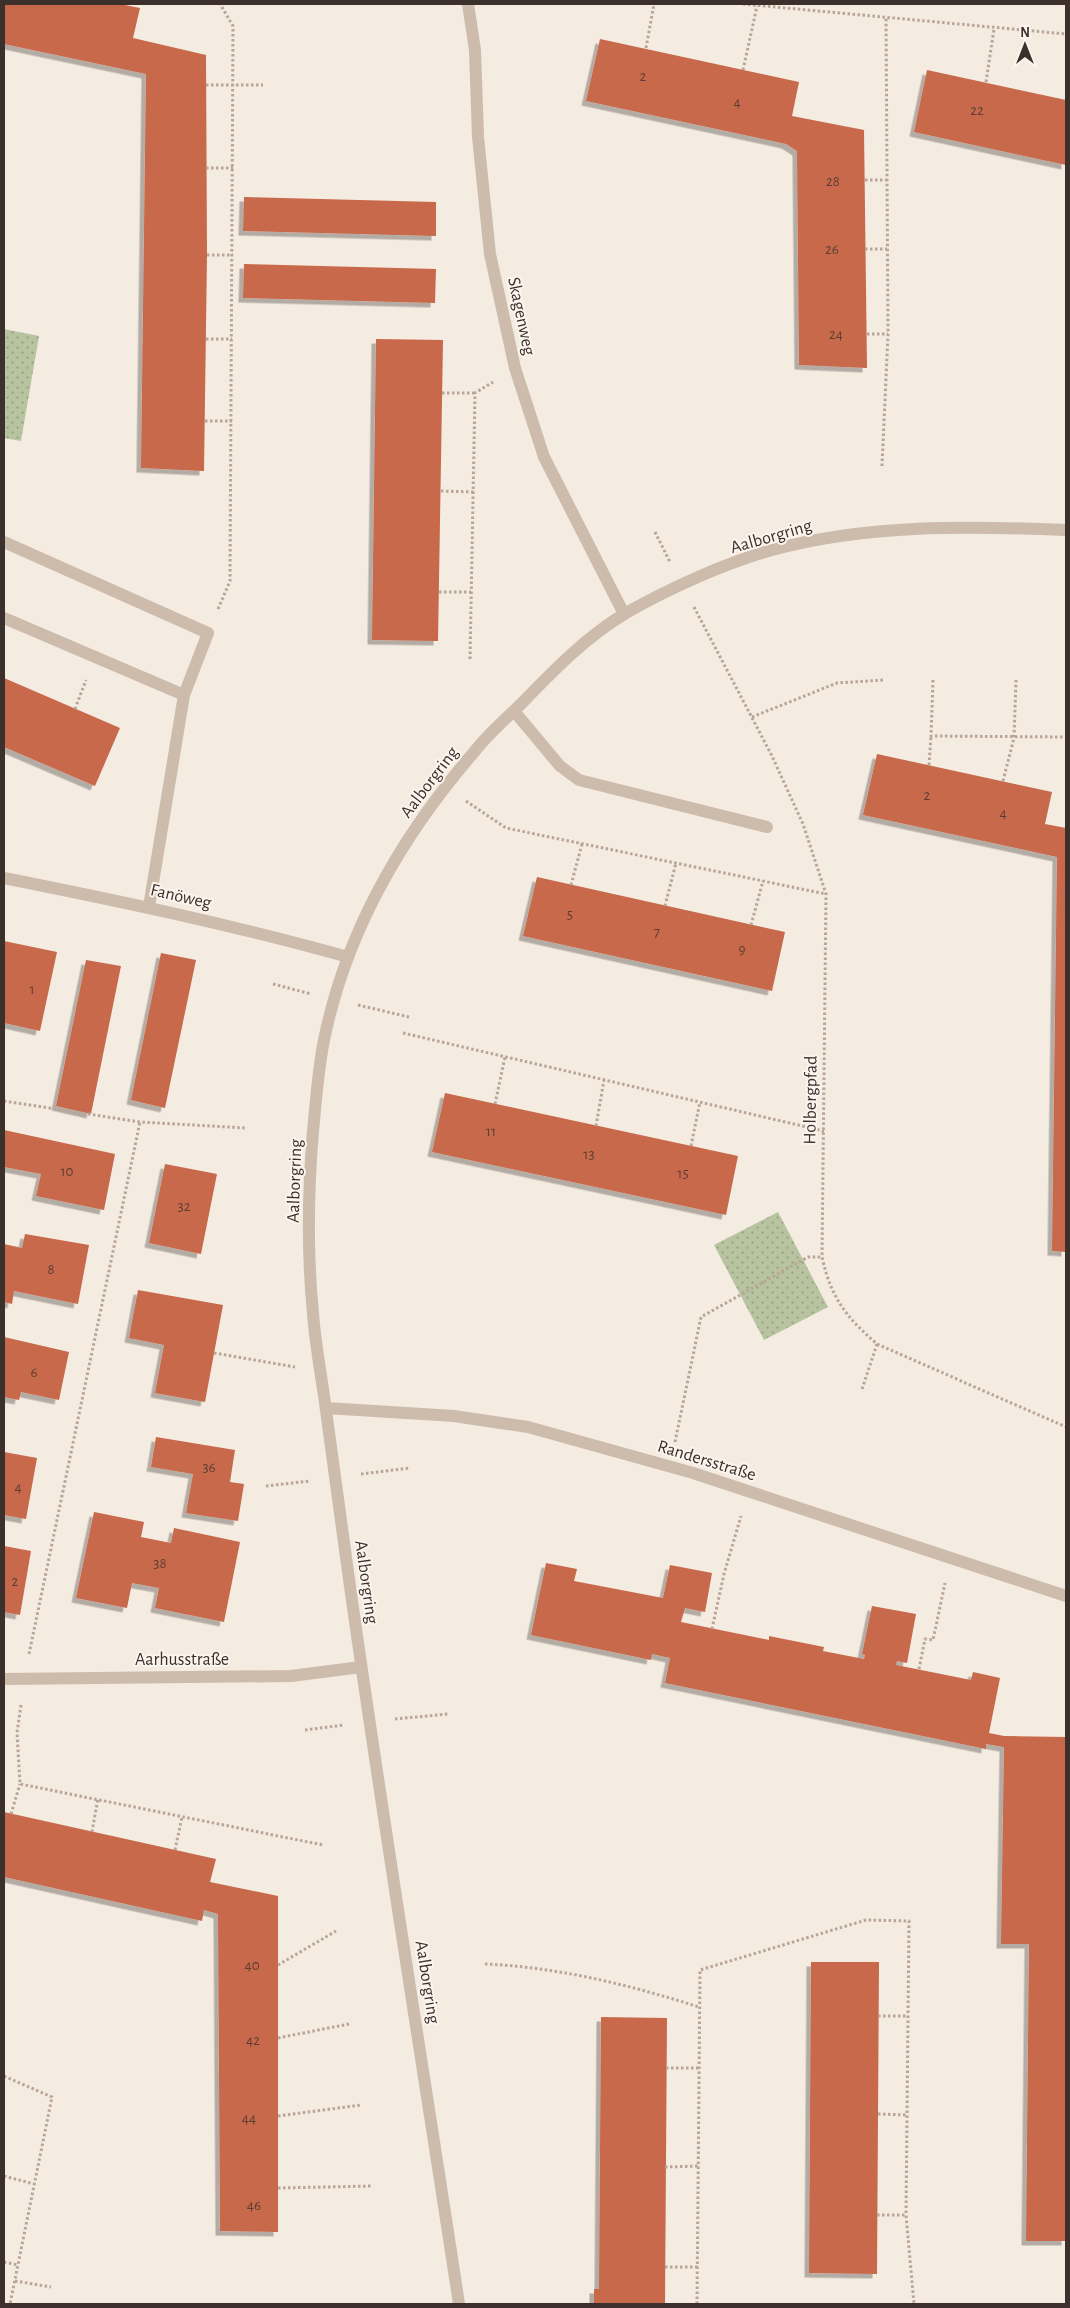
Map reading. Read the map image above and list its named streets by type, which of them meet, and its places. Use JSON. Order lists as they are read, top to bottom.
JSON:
{
  "streets": {
    "street": [
      "Skagenweg",
      "Aalborgring",
      "Fanöweg",
      "Randersstraße",
      "Aarhusstraße"
    ],
    "path": ["Holbergpfad"]
  },
  "crossings": [
    ["Skagenweg", "Aalborgring"],
    ["Aalborgring", "Fanöweg"],
    ["Aalborgring", "Randersstraße"],
    ["Aalborgring", "Aarhusstraße"]
  ],
  "house_numbers": [
    "2",
    "4",
    "22",
    "28",
    "26",
    "24",
    "2",
    "4",
    "5",
    "7",
    "9",
    "1",
    "11",
    "13",
    "10",
    "15",
    "32",
    "8",
    "6",
    "36",
    "4",
    "38",
    "2",
    "40",
    "42",
    "44",
    "46"
  ],
  "north": "top"
}
